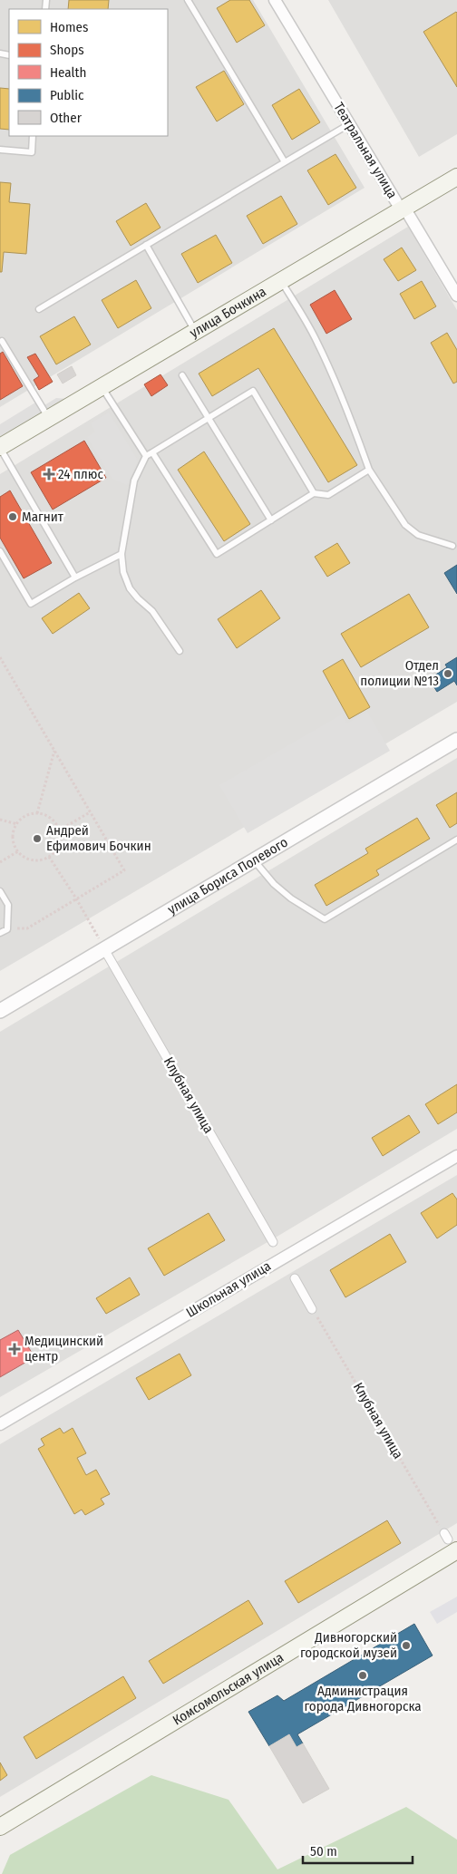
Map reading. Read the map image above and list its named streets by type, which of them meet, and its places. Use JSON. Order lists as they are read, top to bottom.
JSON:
{
  "streets": {
    "main road": ["улица Бочкина", "Комсомольская улица"],
    "street": [
      "Театральная улица",
      "улица Бориса Полевого",
      "Клубная улица",
      "Школьная улица"
    ]
  },
  "crossings": [
    ["Театральная улица", "улица Бочкина"],
    ["улица Бориса Полевого", "Клубная улица"],
    ["Клубная улица", "Комсомольская улица"]
  ],
  "places": {
    "health": ["24 плюс", "Медицинский центр"],
    "other": [
      "Магнит",
      "Отдел полиции №13",
      "Андрей Ефимович Бочкин",
      "Дивногорский городской музей",
      "Администрация города Дивногорска"
    ]
  },
  "legend": [
    "Homes",
    "Shops",
    "Health",
    "Public",
    "Other"
  ],
  "scale_bar": "50 m"
}
